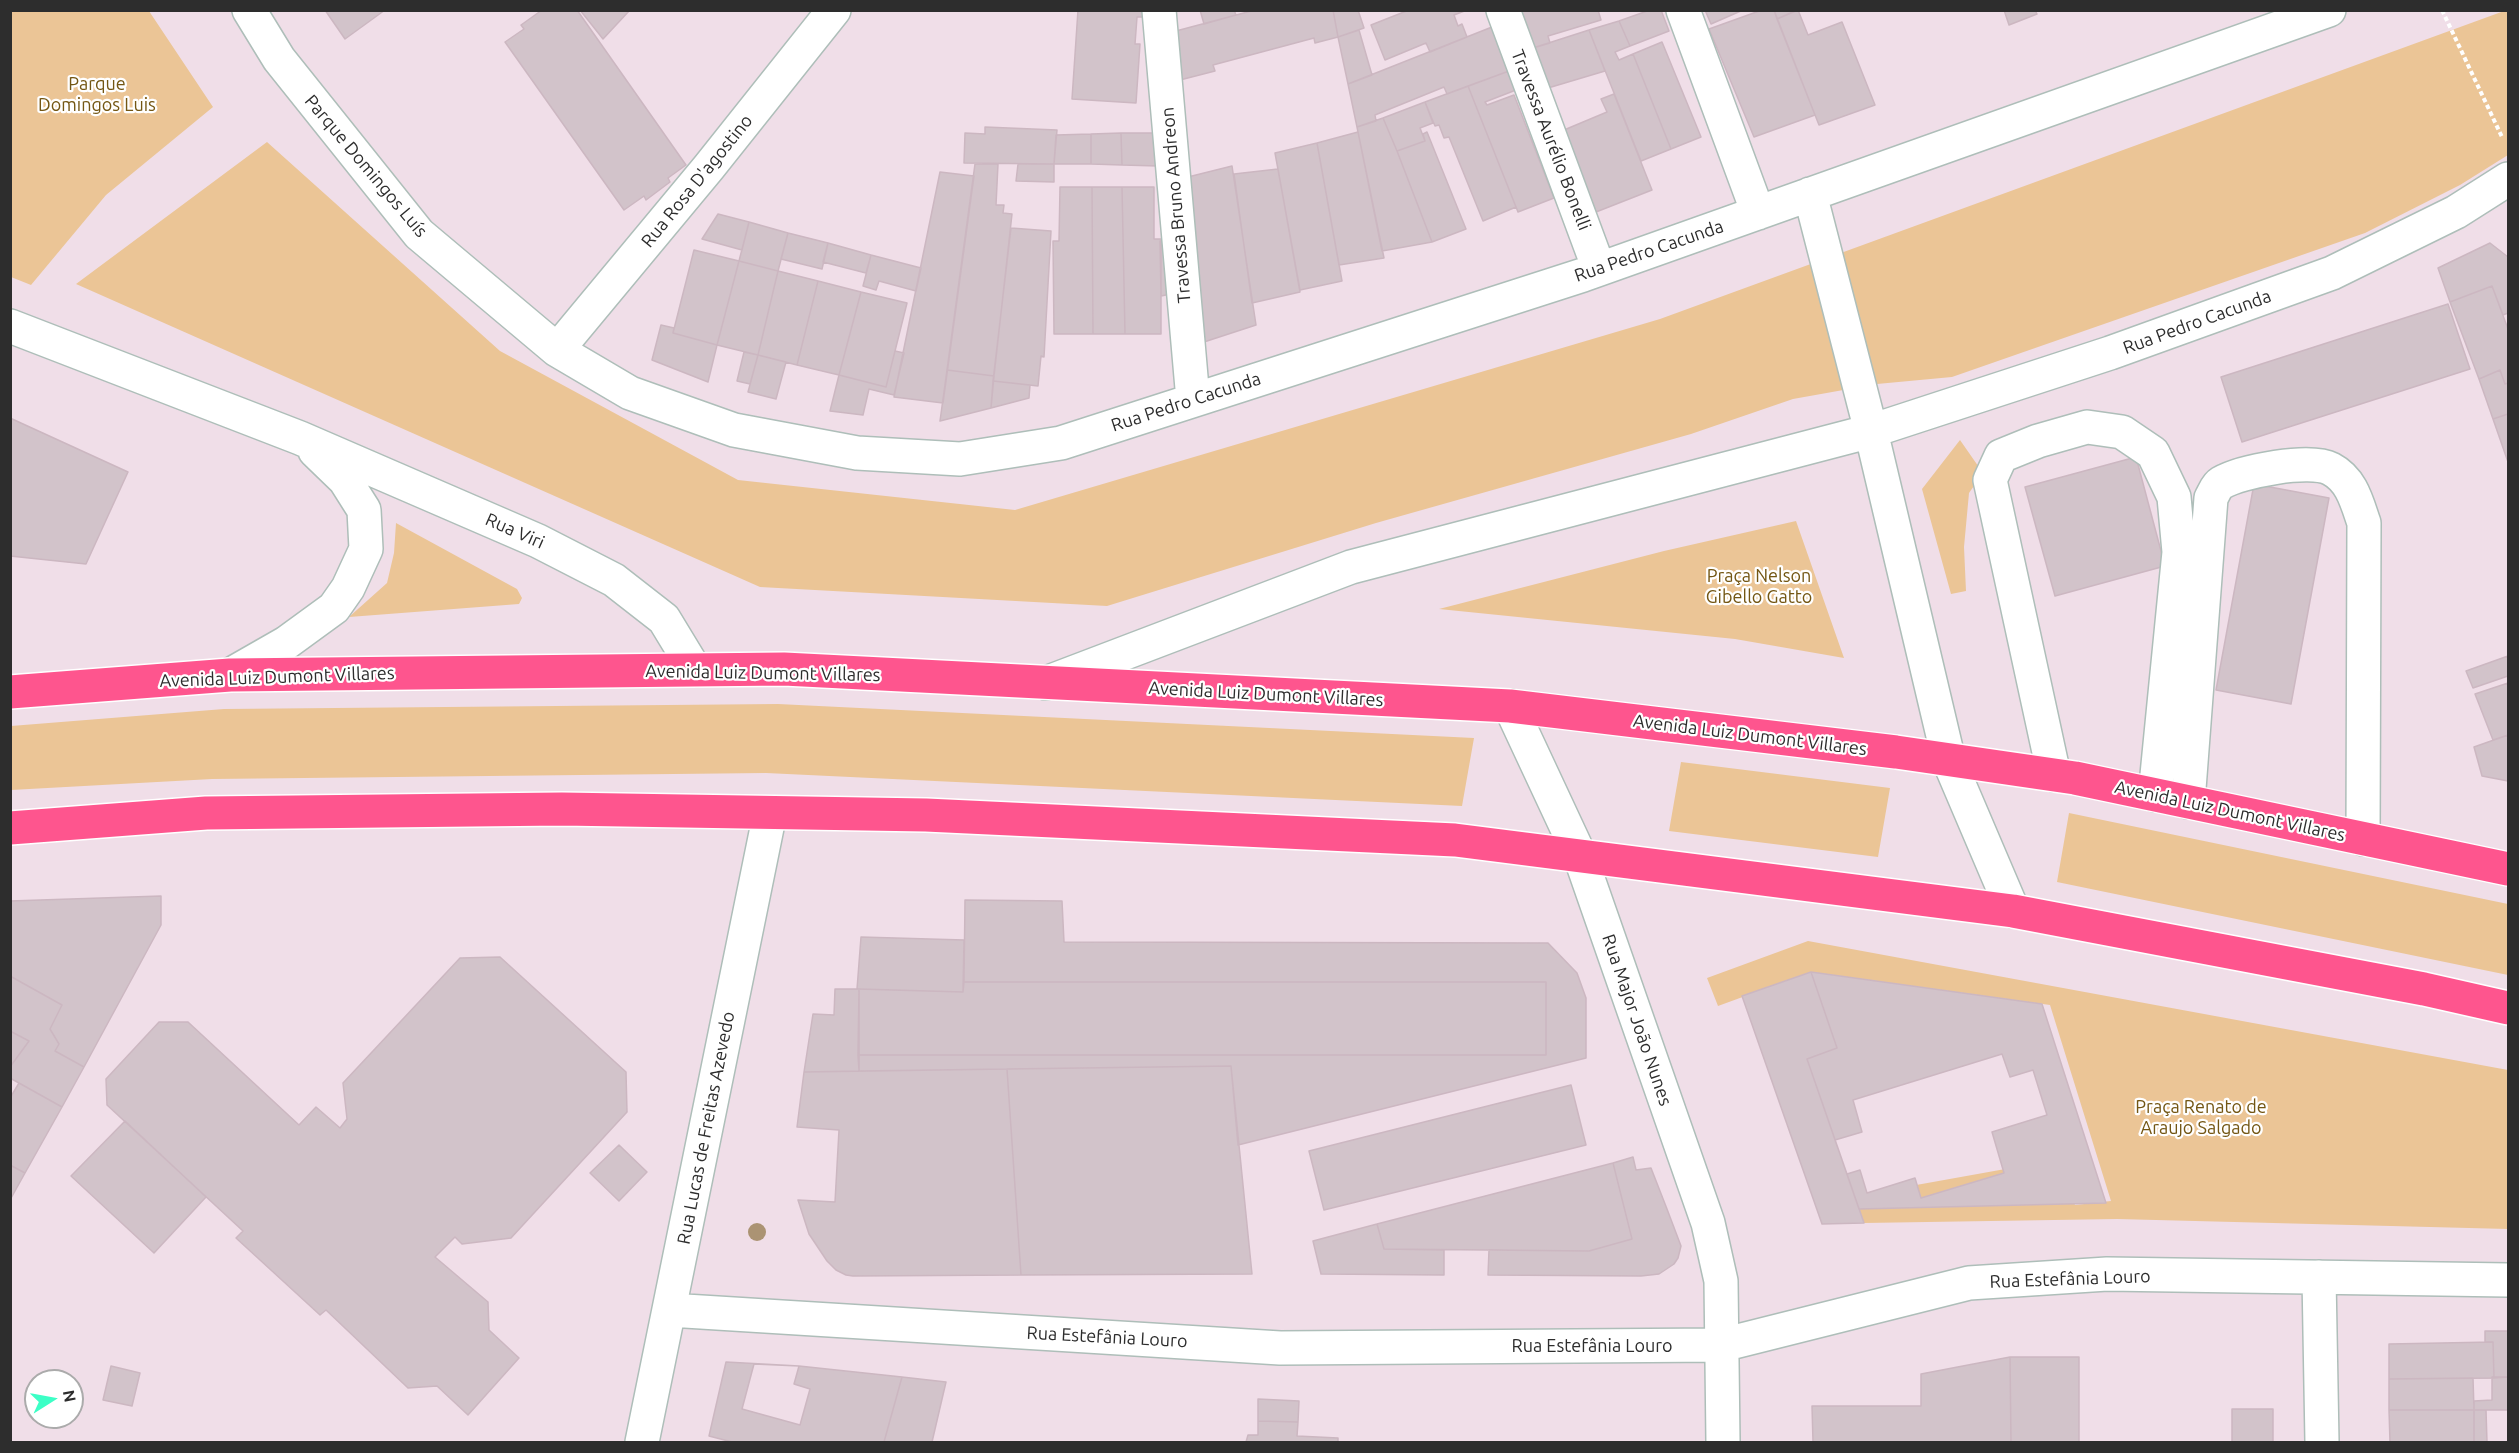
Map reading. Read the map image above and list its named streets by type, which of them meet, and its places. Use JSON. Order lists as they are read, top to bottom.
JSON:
{
  "streets": {
    "main road": ["Avenida Luiz Dumont Villares"],
    "street": [
      "Travessa Aurélio Bonelli",
      "Parque Domingos Luís",
      "Rua Rosa D'agostino",
      "Travessa Bruno Andreon",
      "Rua Pedro Cacunda",
      "Rua Viri",
      "Rua Major João Nunes",
      "Rua Lucas de Freitas Azevedo",
      "Rua Estefânia Louro"
    ]
  },
  "crossings": [
    ["Travessa Aurélio Bonelli", "Rua Pedro Cacunda"],
    ["Parque Domingos Luís", "Rua Rosa D'agostino"],
    ["Parque Domingos Luís", "Rua Pedro Cacunda"],
    ["Rua Rosa D'agostino", "Rua Pedro Cacunda"],
    ["Travessa Bruno Andreon", "Rua Pedro Cacunda"],
    ["Rua Pedro Cacunda", "Avenida Luiz Dumont Villares"],
    ["Rua Viri", "Avenida Luiz Dumont Villares"],
    ["Avenida Luiz Dumont Villares", "Rua Major João Nunes"],
    ["Rua Major João Nunes", "Rua Estefânia Louro"],
    ["Rua Lucas de Freitas Azevedo", "Rua Estefânia Louro"]
  ],
  "parks": ["Parque Domingos Luis", "Praça Nelson Gibello Gatto", "Praça Renato de Araujo Salgado"],
  "north": "right"
}
